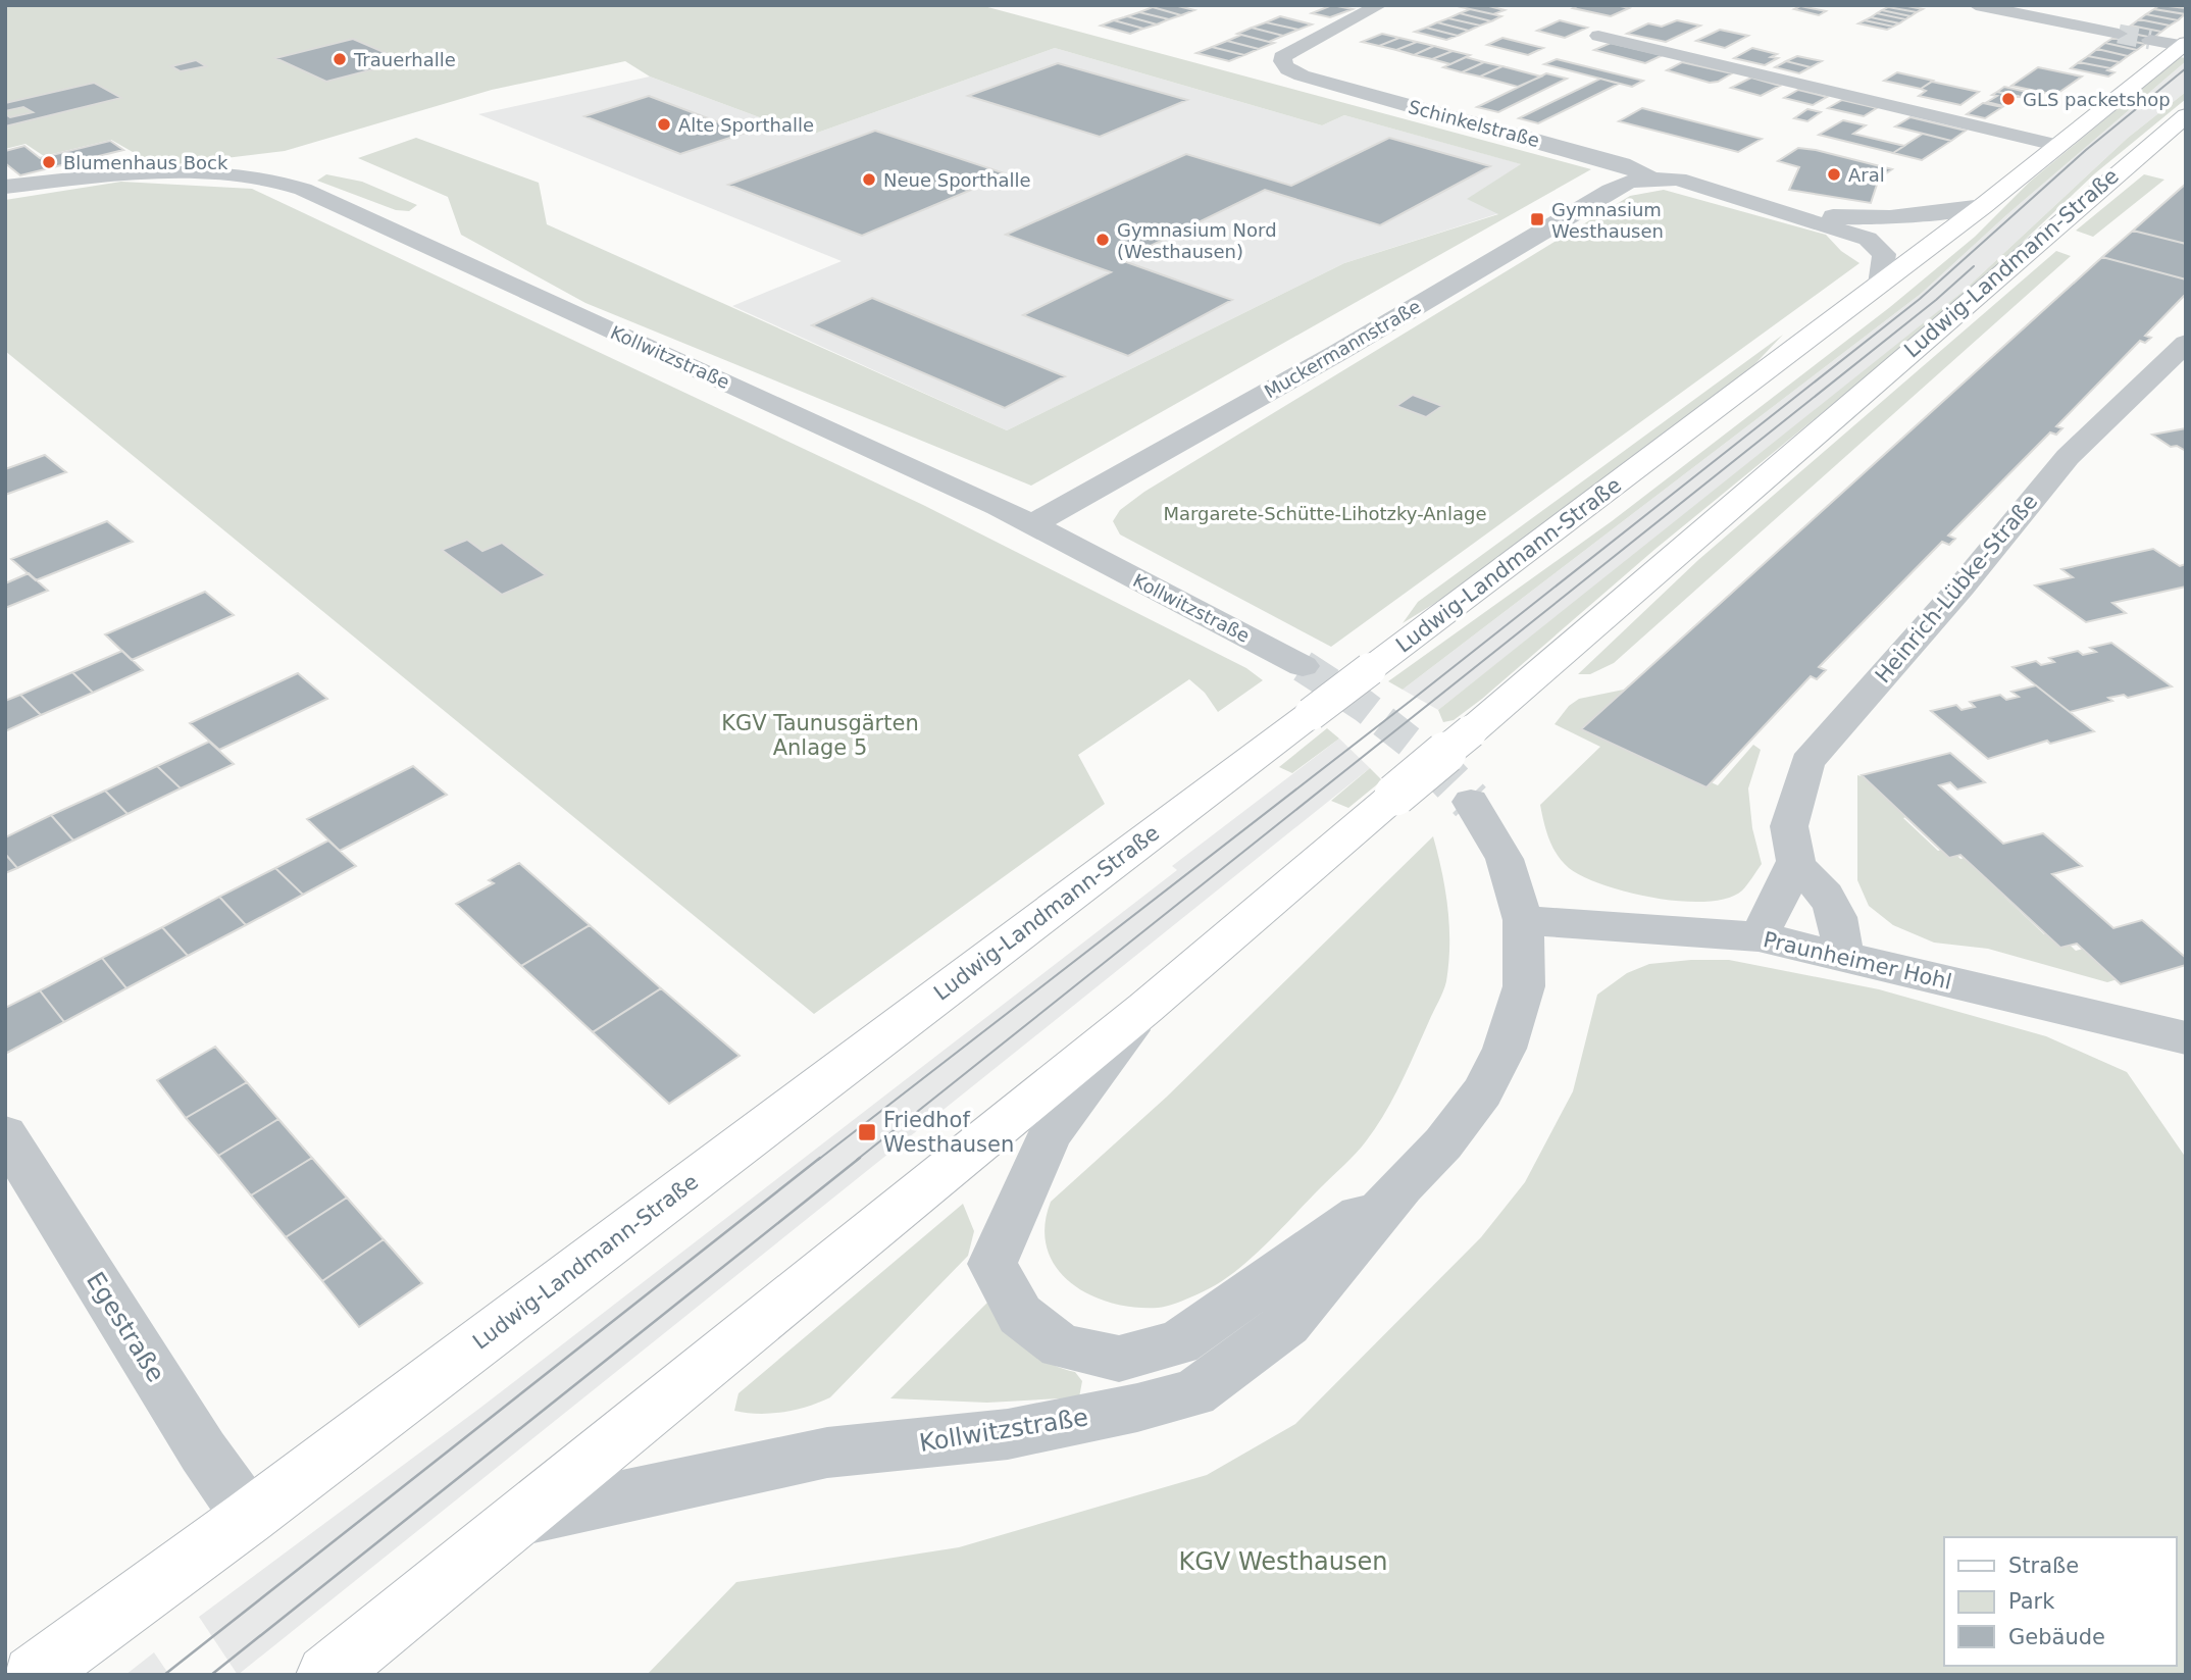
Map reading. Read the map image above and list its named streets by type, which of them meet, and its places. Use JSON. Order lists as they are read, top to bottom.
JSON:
{
  "streets": {
    "main road": ["Ludwig-Landmann-Straße"],
    "street": [
      "Schinkelstraße",
      "Muckermannstraße",
      "Kollwitzstraße",
      "Heinrich-Lübke-Straße",
      "Praunheimer Hohl",
      "Egestraße"
    ]
  },
  "crossings": [
    ["Schinkelstraße", "Ludwig-Landmann-Straße"],
    ["Schinkelstraße", "Muckermannstraße"],
    ["Ludwig-Landmann-Straße", "Kollwitzstraße"],
    ["Ludwig-Landmann-Straße", "Egestraße"],
    ["Muckermannstraße", "Kollwitzstraße"],
    ["Kollwitzstraße", "Praunheimer Hohl"]
  ],
  "parks": ["Margarete-Schütte-Lihotzky-Anlage", "KGV Taunusgärten Anlage 5", "KGV Westhausen"],
  "places": {
    "other": [
      "Trauerhalle",
      "GLS packetshop",
      "Alte Sporthalle",
      "Blumenhaus Bock",
      "Aral",
      "Neue Sporthalle",
      "Gymnasium Nord (Westhausen)"
    ],
    "transit": ["Gymnasium Westhausen", "Friedhof Westhausen"]
  },
  "legend": ["Straße", "Park", "Gebäude"]
}
